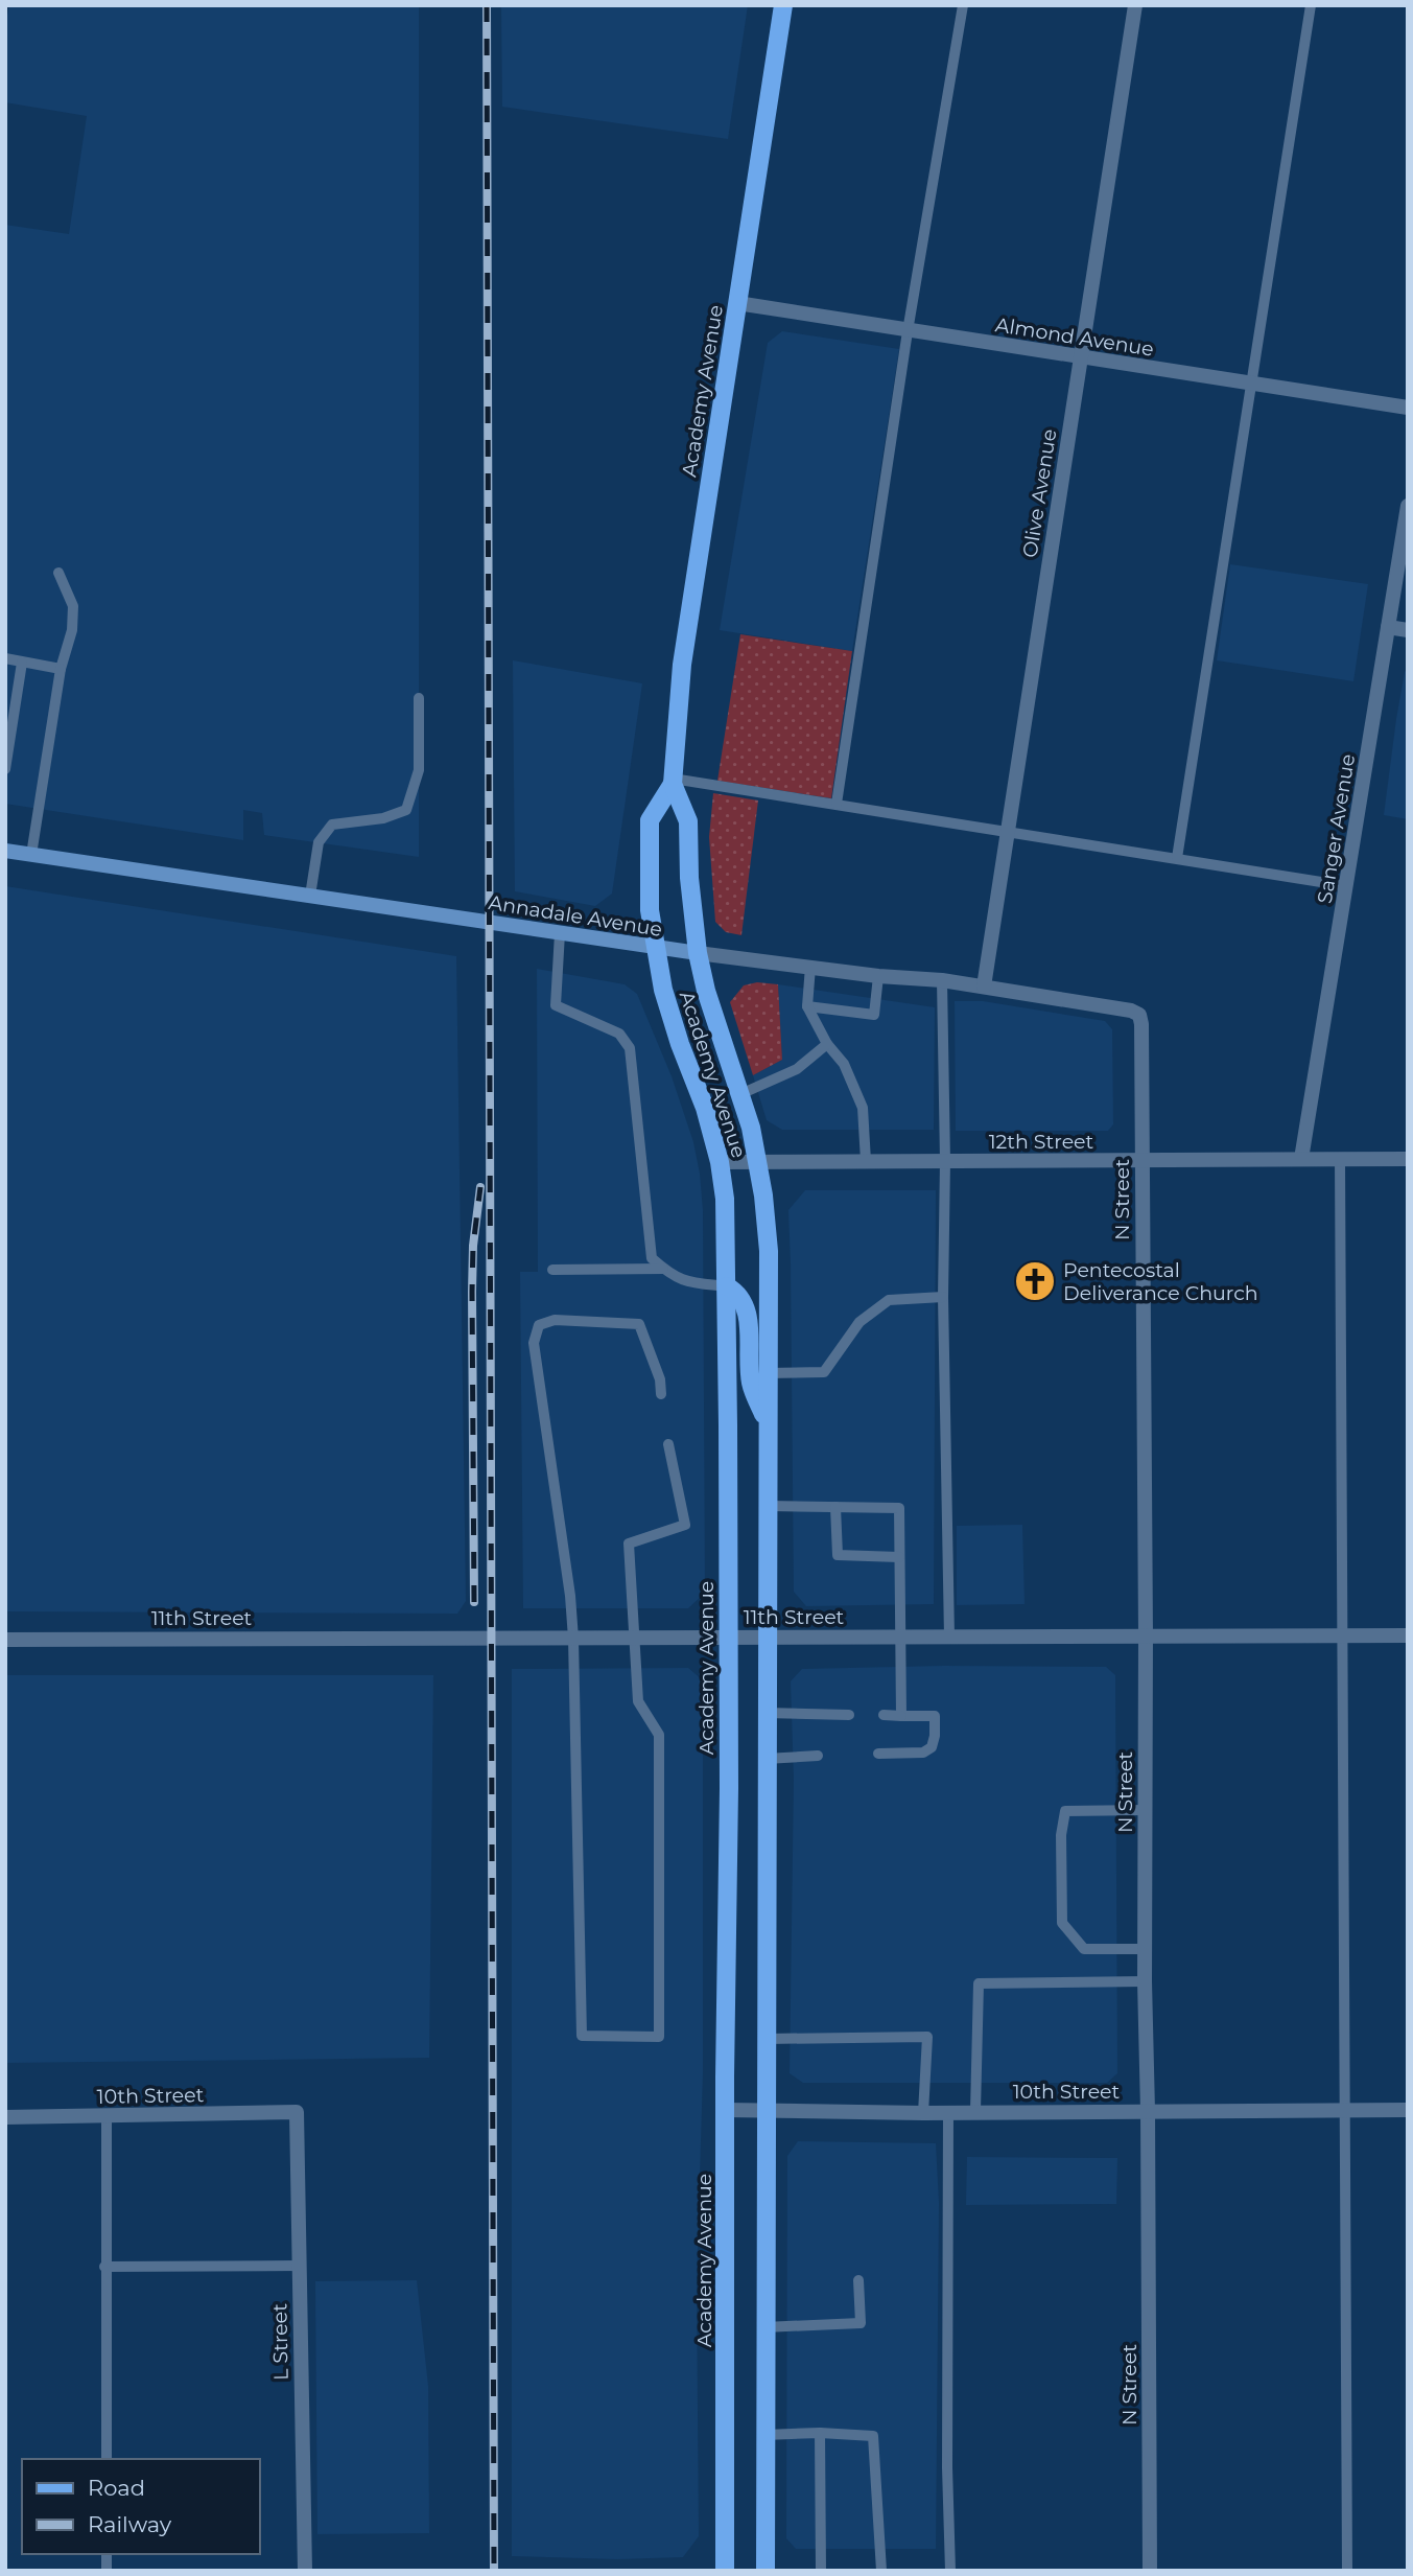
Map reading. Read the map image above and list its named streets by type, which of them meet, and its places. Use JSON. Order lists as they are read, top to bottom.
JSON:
{
  "streets": {
    "main road": ["Academy Avenue"],
    "street": [
      "Almond Avenue",
      "Olive Avenue",
      "Sanger Avenue",
      "Annadale Avenue",
      "12th Street",
      "N Street",
      "11th Street",
      "10th Street",
      "L Street"
    ]
  },
  "crossings": [
    ["Almond Avenue", "Academy Avenue"],
    ["Almond Avenue", "Olive Avenue"],
    ["Academy Avenue", "Annadale Avenue"],
    ["Academy Avenue", "12th Street"],
    ["Academy Avenue", "11th Street"],
    ["Academy Avenue", "10th Street"],
    ["Olive Avenue", "Annadale Avenue"],
    ["Sanger Avenue", "12th Street"],
    ["Annadale Avenue", "N Street"],
    ["12th Street", "N Street"],
    ["N Street", "11th Street"],
    ["N Street", "10th Street"],
    ["10th Street", "L Street"]
  ],
  "places": {
    "church": ["Pentecostal Deliverance Church"]
  },
  "legend": ["Road", "Railway"]
}
